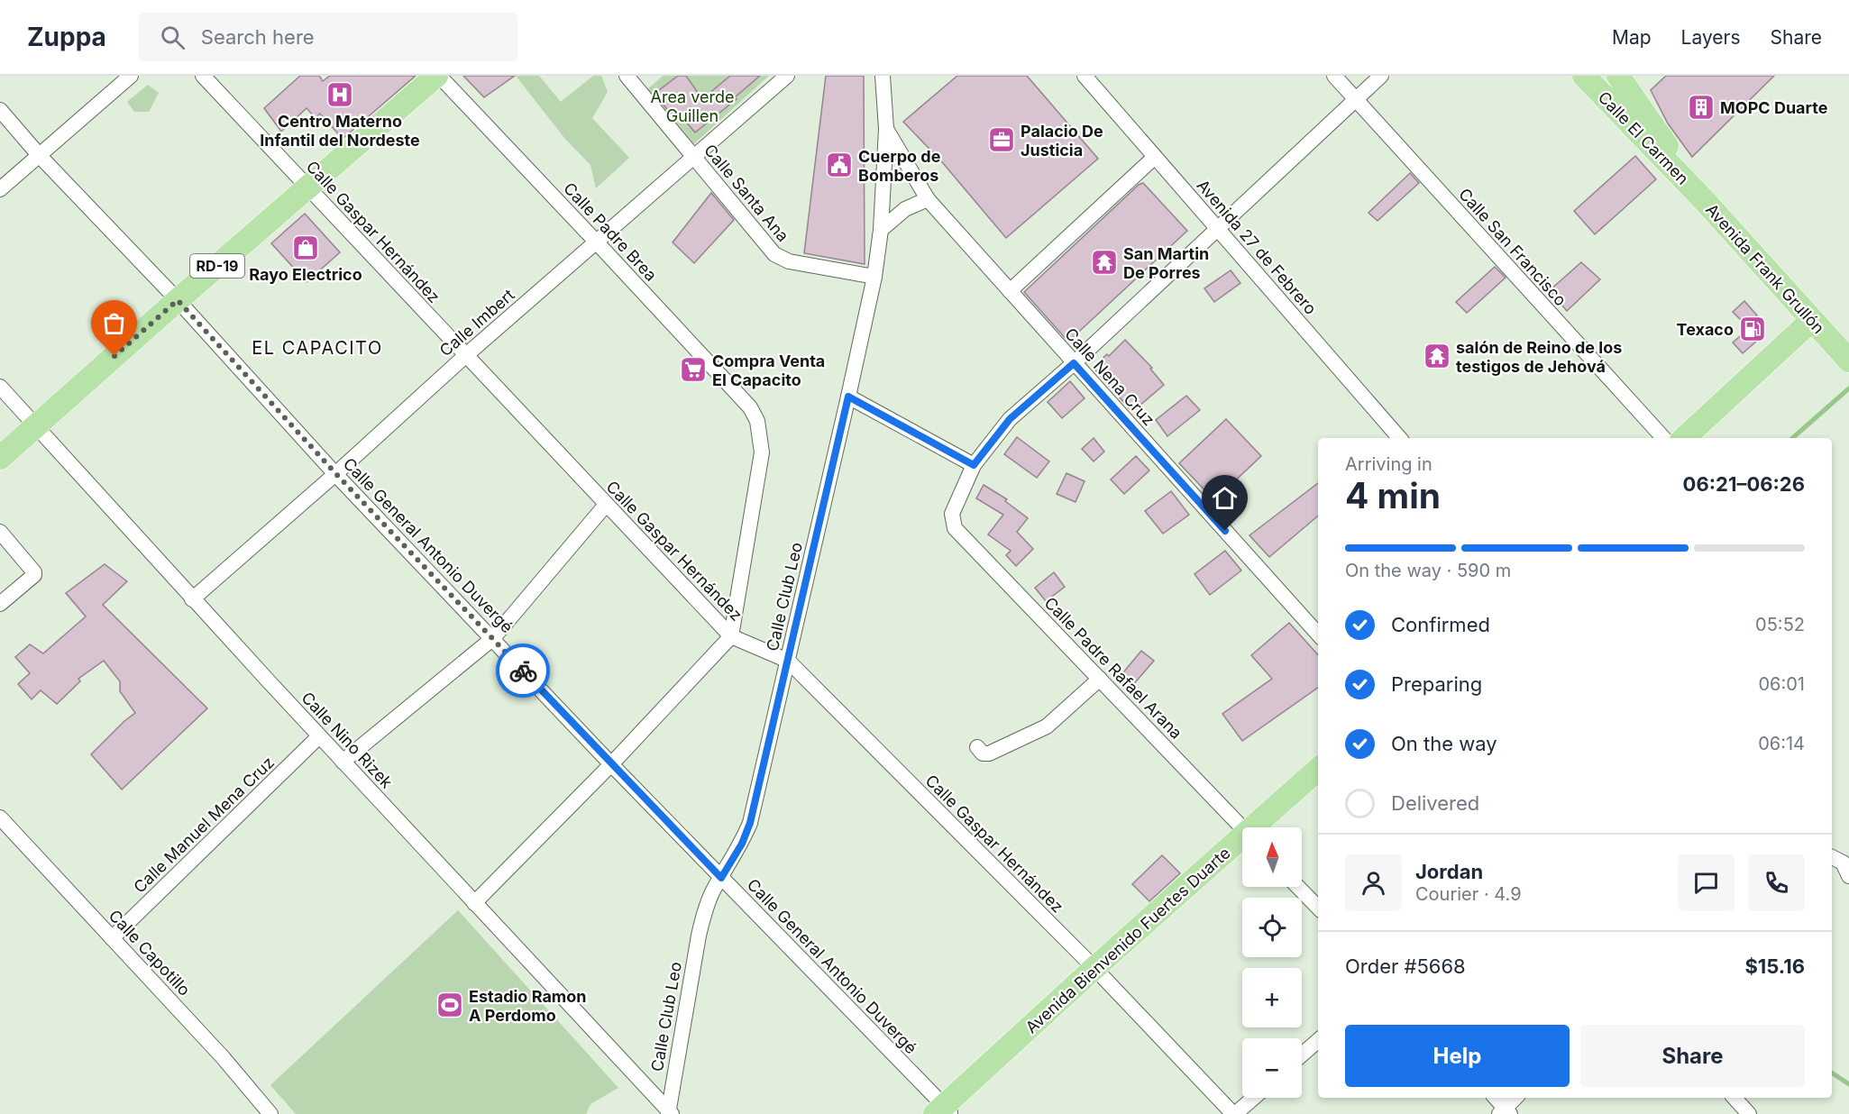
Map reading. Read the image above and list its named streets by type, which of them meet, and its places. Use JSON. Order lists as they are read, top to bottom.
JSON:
{
  "streets": {
    "main road": [
      "Calle El Carmen",
      "RD-19",
      "Avenida Frank Grullón",
      "Avenida Bienvenido Fuertes Duarte"
    ],
    "street": [
      "Calle Santa Ana",
      "Calle Gaspar Hernández",
      "Calle Padre Brea",
      "Avenida 27 de Febrero",
      "Calle San Francisco",
      "Calle Imbert",
      "Calle Nena Cruz",
      "Calle General Antonio Duvergé",
      "Calle Club Leo",
      "Calle Padre Rafael Arana",
      "Calle Nino Rizek",
      "Calle Manuel Mena Cruz",
      "Calle Capotillo"
    ]
  },
  "crossings": [
    ["Calle El Carmen", "Avenida Frank Grullón"],
    ["Calle Santa Ana", "Calle Imbert"],
    ["Calle Santa Ana", "Calle Club Leo"],
    ["Calle Gaspar Hernández", "Calle Padre Brea"],
    ["Calle Gaspar Hernández", "RD-19"],
    ["Calle Gaspar Hernández", "Calle Imbert"],
    ["Calle Gaspar Hernández", "Calle Club Leo"],
    ["Calle Gaspar Hernández", "Avenida Bienvenido Fuertes Duarte"],
    ["Calle Padre Brea", "RD-19"],
    ["Calle Padre Brea", "Calle Imbert"],
    ["RD-19", "Calle General Antonio Duvergé"],
    ["RD-19", "Calle Nino Rizek"],
    ["Calle Imbert", "Calle General Antonio Duvergé"],
    ["Calle Imbert", "Calle Nino Rizek"],
    ["Calle Nena Cruz", "Calle Club Leo"],
    ["Calle General Antonio Duvergé", "Calle Club Leo"],
    ["Calle General Antonio Duvergé", "Avenida Bienvenido Fuertes Duarte"],
    ["Calle Club Leo", "Calle Nino Rizek"],
    ["Calle Nino Rizek", "Calle Manuel Mena Cruz"],
    ["Calle Manuel Mena Cruz", "Calle Capotillo"]
  ],
  "districts": ["EL CAPACITO"],
  "parks": ["Area verde Guillen"],
  "places": {
    "hospital": ["Centro Materno Infantil del Nordeste"],
    "building": ["MOPC Duarte"],
    "office": ["Palacio De Justicia"],
    "public building": ["Cuerpo de Bomberos"],
    "shop": ["Rayo Electrico"],
    "temple": ["San Martin De Porres", "salón de Reino de los testigos de Jehová"],
    "fuel station": ["Texaco"],
    "supermarket": ["Compra Venta El Capacito"],
    "sports": ["Estadio Ramon A Perdomo"]
  },
  "north": "top",
  "page": {
    "header": "Zuppa",
    "search": "Search here",
    "nav": ["Map", "Layers", "Share"],
    "heading": ["4 min", "Arriving in", "06:21–06:26"],
    "panel": [
      "Jordan",
      "Courier · 4.9",
      "Order #5668",
      "$15.16"
    ],
    "bar": "On the way · 590 m",
    "list": [
      ["Confirmed", "05:52"],
      ["Preparing", "06:01"],
      ["On the way", "06:14"],
      "Delivered"
    ],
    "map_buttons": ["+", "−"],
    "buttons": ["Help", "Share"]
  }
}
